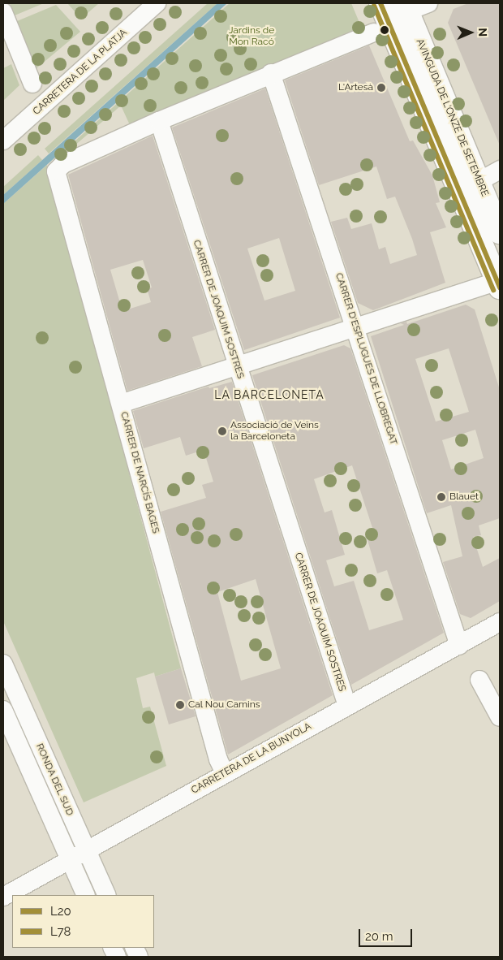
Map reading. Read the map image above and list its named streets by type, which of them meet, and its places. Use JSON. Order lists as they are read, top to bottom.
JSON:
{
  "streets": {
    "main road": ["AVINGUDA DE L'ONZE DE SETEMBRE"],
    "street": [
      "CARRETERA DE LA PLATJA",
      "CARRER DE JOAQUIM SOSTRES",
      "CARRER D'ESPLUGUES DE LLOBREGAT",
      "CARRER DE NARCÍS BAGES",
      "CARRETERA DE LA BUNYOLA",
      "RONDA DEL SUD"
    ]
  },
  "crossings": [
    ["CARRER DE JOAQUIM SOSTRES", "CARRER DE NARCÍS BAGES"],
    ["CARRER DE JOAQUIM SOSTRES", "CARRETERA DE LA BUNYOLA"],
    ["CARRER D'ESPLUGUES DE LLOBREGAT", "CARRETERA DE LA BUNYOLA"],
    ["CARRER DE NARCÍS BAGES", "CARRETERA DE LA BUNYOLA"],
    ["CARRETERA DE LA BUNYOLA", "RONDA DEL SUD"]
  ],
  "districts": ["LA BARCELONETA"],
  "parks": ["Jardins de Mon Racó"],
  "places": [
    "L'Artesà",
    "Associació de Veïns la Barceloneta",
    "Blauet",
    "Cal Nou Camins"
  ],
  "lines": ["transit line L20", "transit line L78"],
  "legend": ["L20", "L78"],
  "scale_bar": "20 m",
  "north": "right"
}
